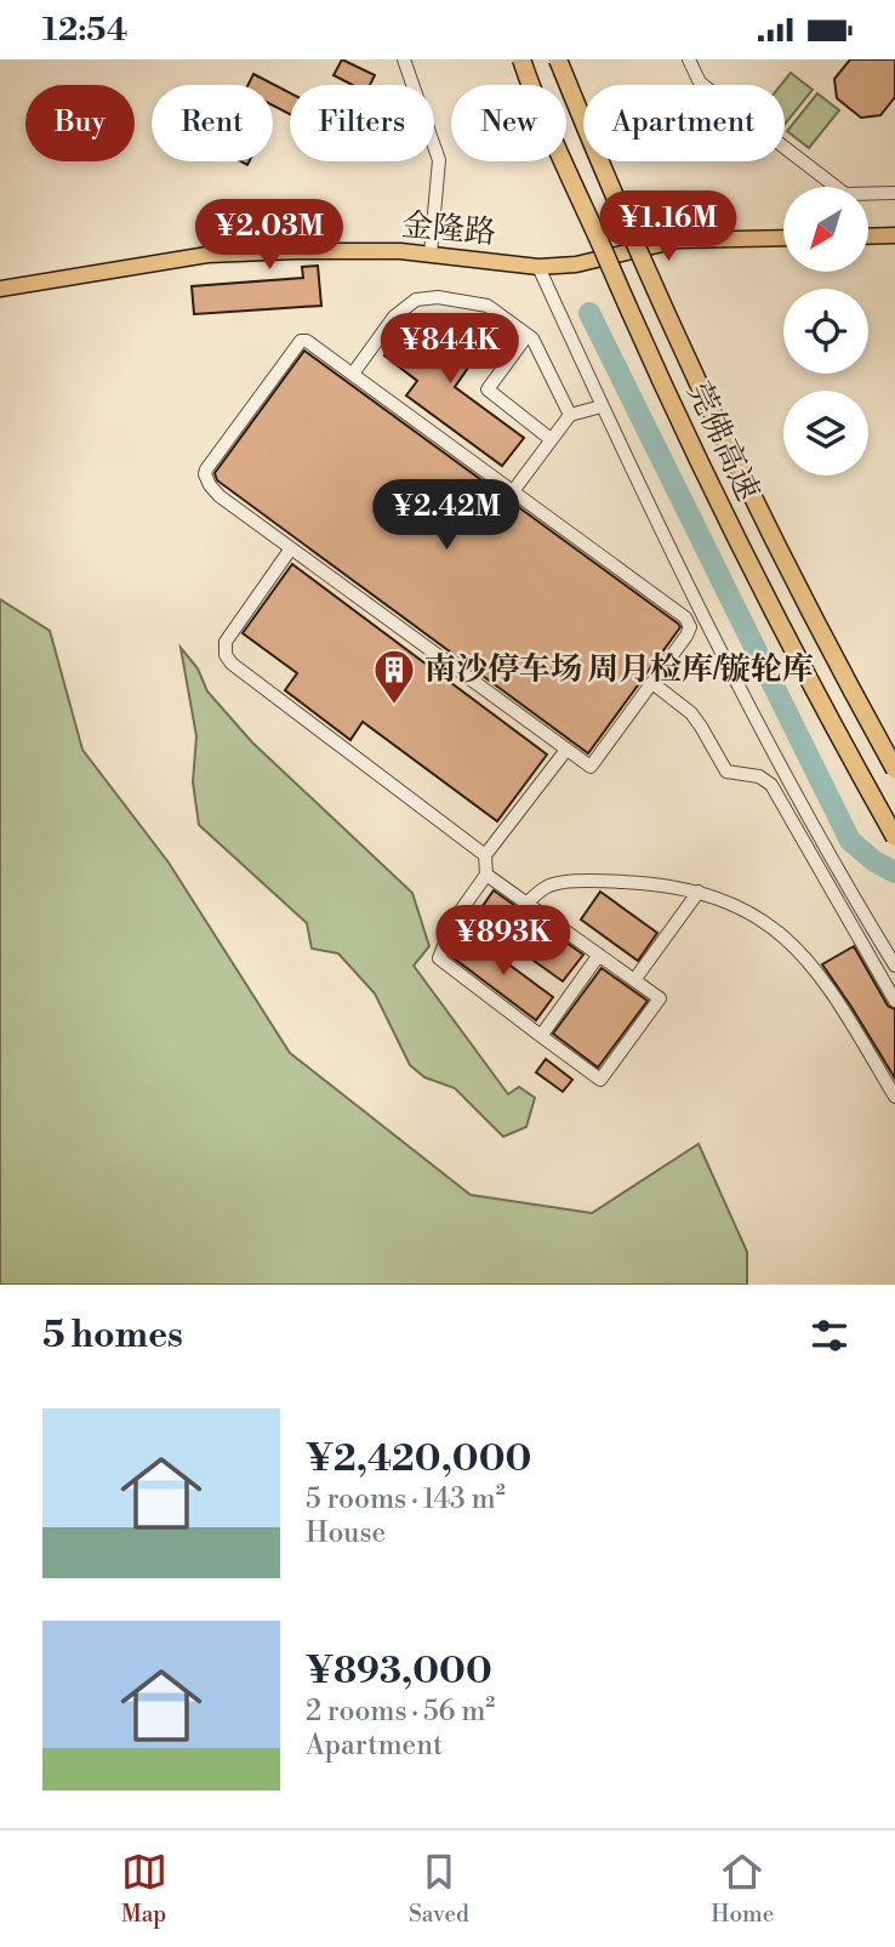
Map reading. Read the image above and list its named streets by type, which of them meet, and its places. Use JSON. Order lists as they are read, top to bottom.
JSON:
{
  "streets": {
    "highway": ["莞佛高速"],
    "main road": ["金隆路"]
  },
  "places": {
    "building": ["南沙停车场 周月检库/镟轮库"]
  },
  "north": "bottom left",
  "page": {
    "status": "12:54",
    "chip": [
      "Buy",
      "Rent",
      "Filters",
      "New",
      "Apartment"
    ],
    "price": [
      "¥1.16M",
      "¥2.03M",
      "¥844K",
      "¥2.42M",
      "¥893K"
    ],
    "heading": "5 homes",
    "list": [
      {
        "name": "¥2,420,000",
        "note": "5 rooms · 143 m² · House"
      },
      {
        "name": "¥893,000",
        "note": "2 rooms · 56 m² · Apartment"
      }
    ],
    "tabs": ["Map", "Saved", "Home"]
  }
}
